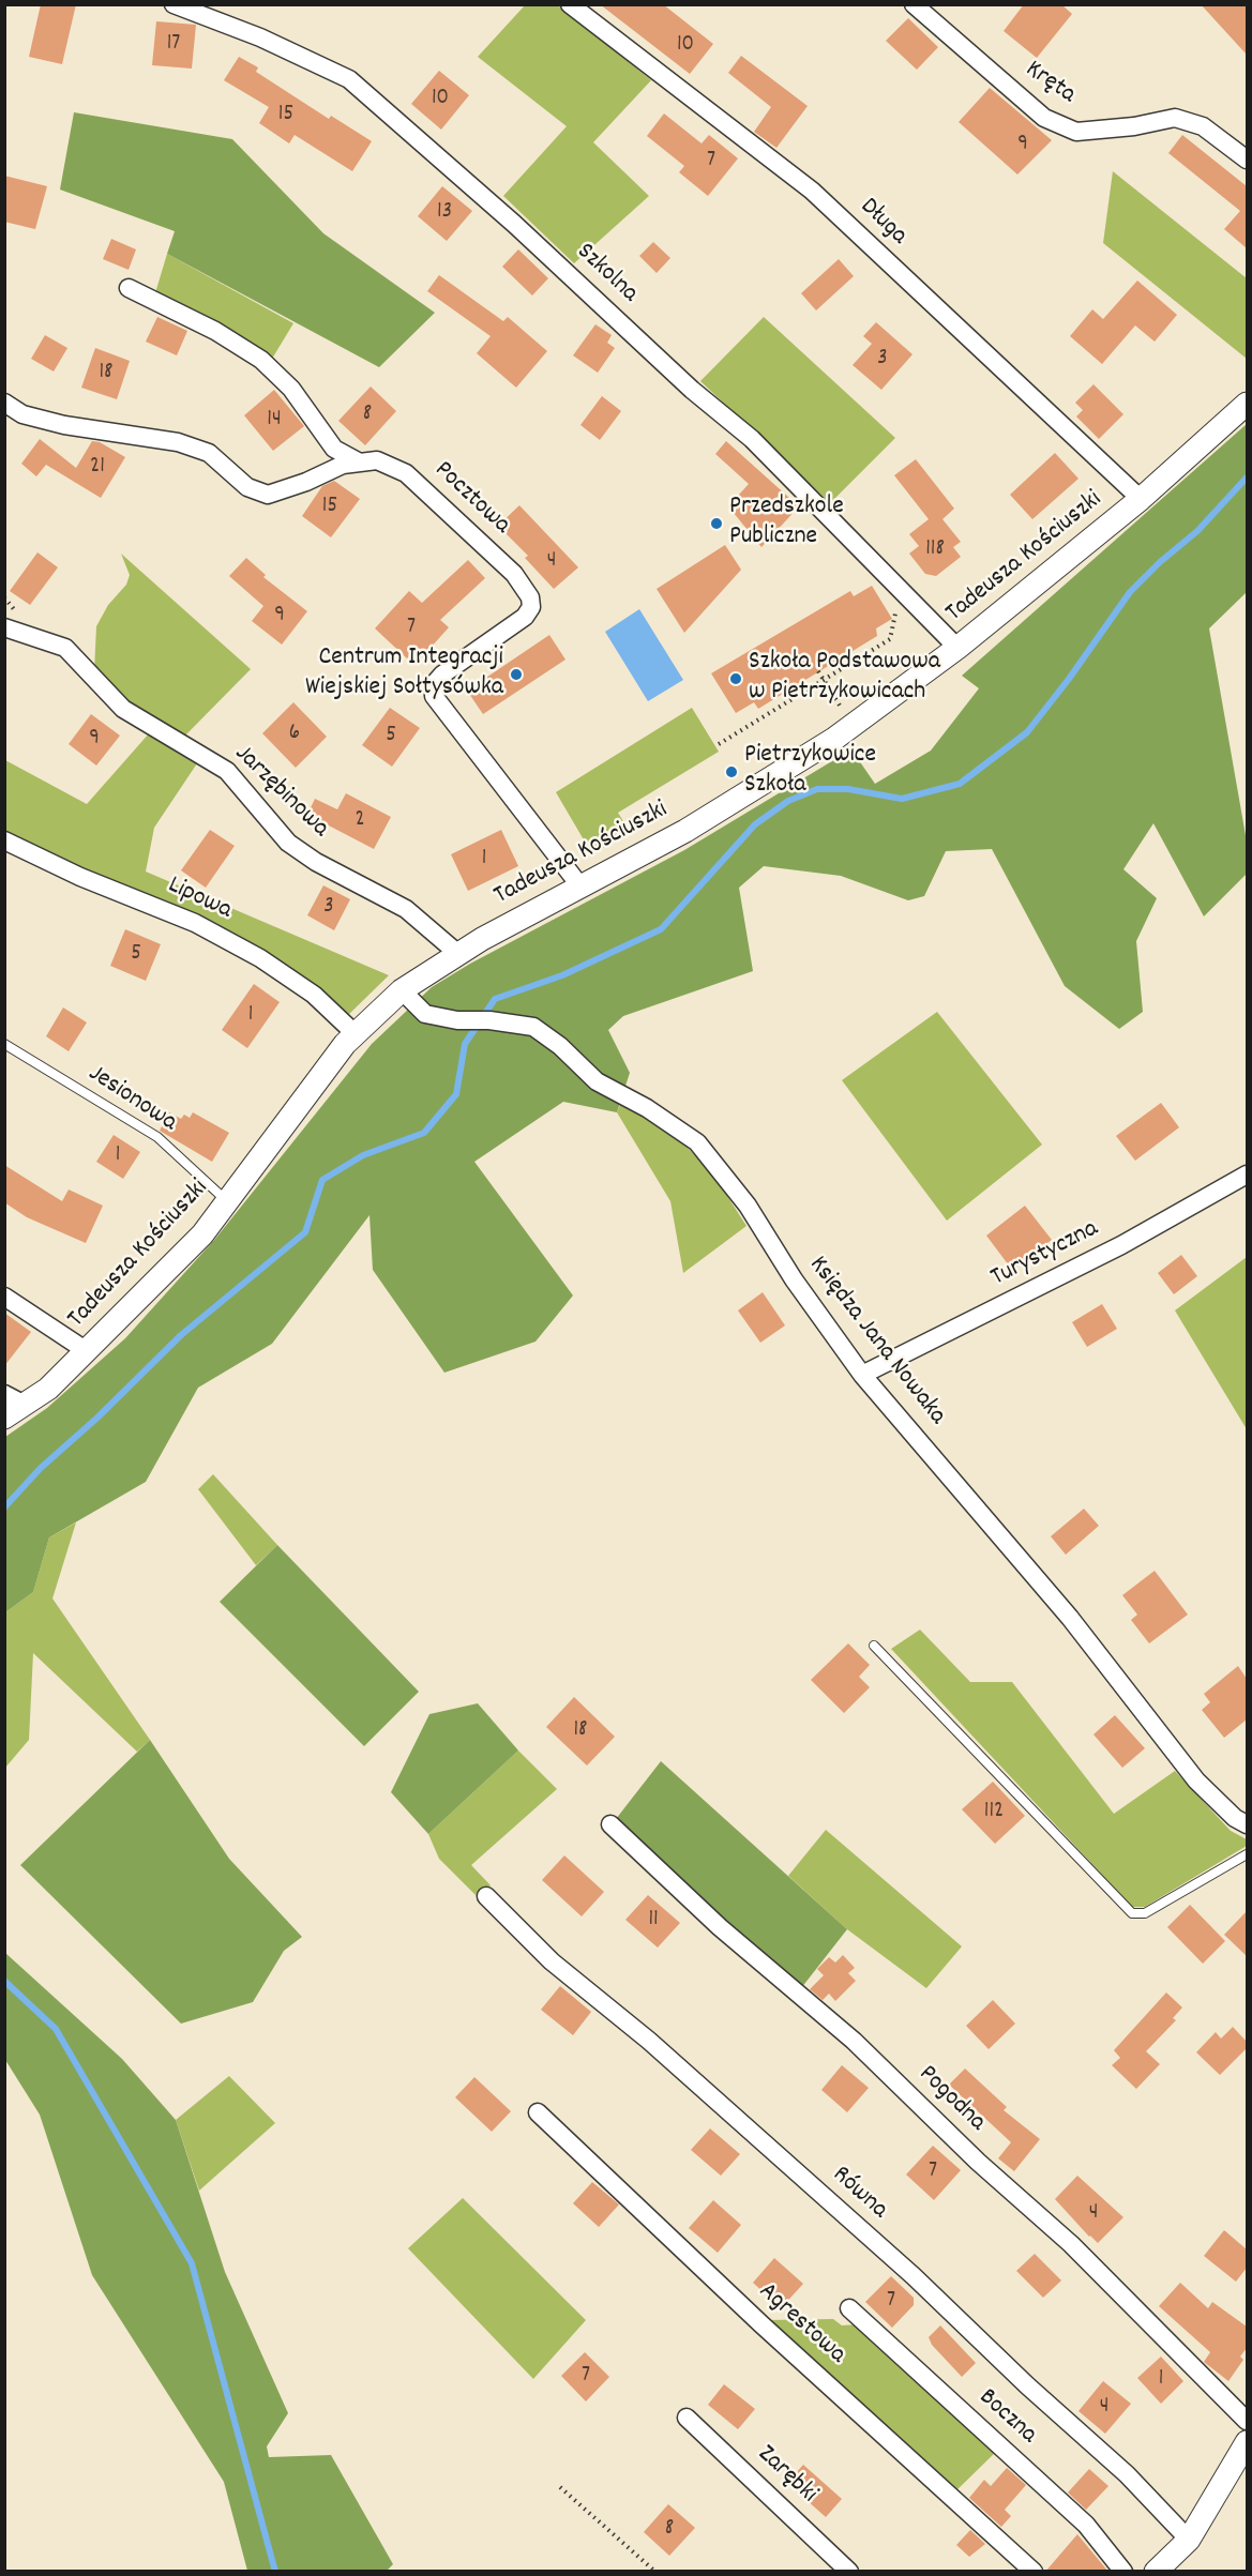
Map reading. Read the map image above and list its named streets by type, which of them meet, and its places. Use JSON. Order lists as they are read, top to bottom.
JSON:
{
  "streets": {
    "street": [
      "Kręta",
      "Długa",
      "Szkolna",
      "Pocztowa",
      "Tadeusza Kościuszki",
      "Jarzębinowa",
      "Lipowa",
      "Turystyczna",
      "Księdza Jana Nowaka",
      "Pogodna",
      "Równa",
      "Agrestowa",
      "Boczna",
      "Zarębki"
    ],
    "lane": ["Jesionowa"]
  },
  "crossings": [
    ["Długa", "Tadeusza Kościuszki"],
    ["Szkolna", "Tadeusza Kościuszki"],
    ["Pocztowa", "Tadeusza Kościuszki"],
    ["Tadeusza Kościuszki", "Jarzębinowa"],
    ["Tadeusza Kościuszki", "Lipowa"],
    ["Tadeusza Kościuszki", "Jesionowa"],
    ["Tadeusza Kościuszki", "Księdza Jana Nowaka"],
    ["Turystyczna", "Księdza Jana Nowaka"]
  ],
  "places": [
    "Przedszkole Publiczne",
    "Centrum Integracji Wiejskiej Sołtysówka",
    "Szkoła Podstawowa w Pietrzykowicach",
    "Pietrzykowice Szkoła"
  ],
  "house_numbers": [
    "17",
    "10",
    "10",
    "15",
    "9",
    "7",
    "13",
    "3",
    "18",
    "8",
    "14",
    "21",
    "15",
    "118",
    "4",
    "9",
    "7",
    "6",
    "5",
    "9",
    "2",
    "1",
    "3",
    "5",
    "1",
    "1",
    "18",
    "112",
    "11",
    "7",
    "4",
    "7",
    "7",
    "1",
    "4",
    "8"
  ]
}
